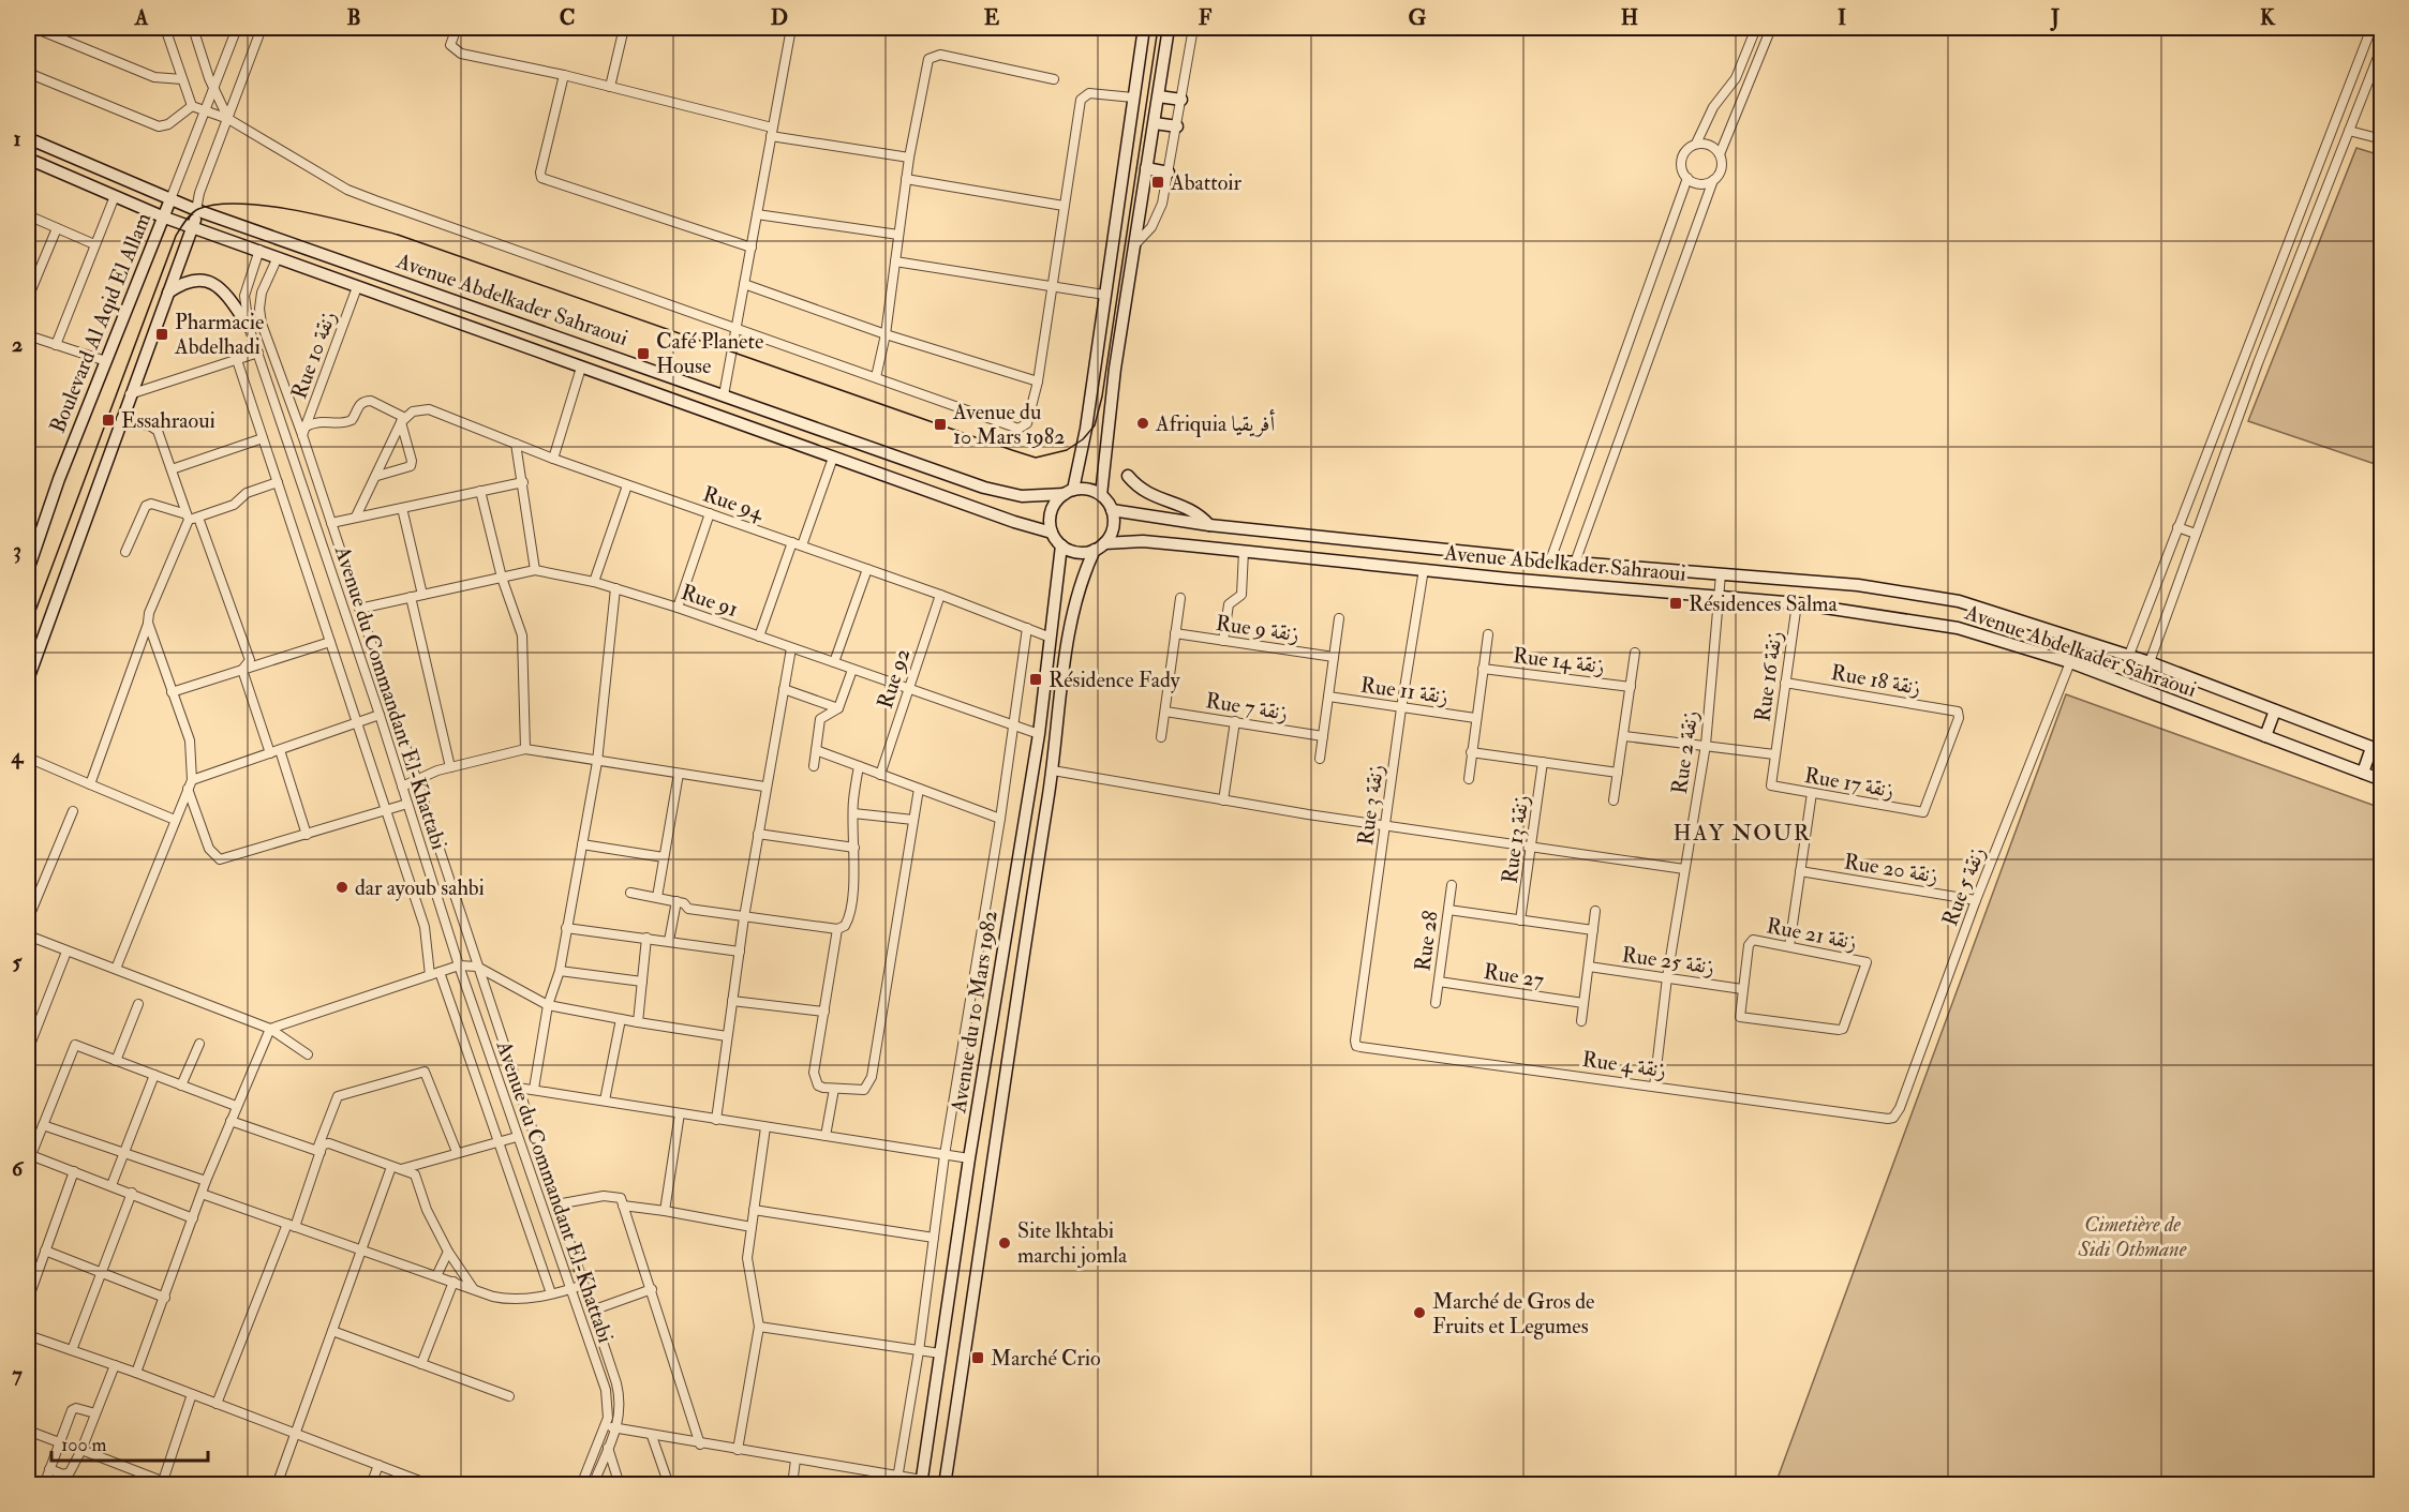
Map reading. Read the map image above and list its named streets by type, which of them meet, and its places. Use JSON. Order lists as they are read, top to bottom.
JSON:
{
  "streets": {
    "main road": ["Avenue Abdelkader Sahraoui", "Boulevard Al Aqid El Allam", "Avenue du 10 Mars 1982"],
    "street": [
      "Rue 10 زنقة",
      "Rue 94",
      "Rue 91",
      "Rue 9 زنقة",
      "Rue 14 زنقة",
      "Rue 16 زنقة",
      "Rue 92",
      "Rue 18 زنقة",
      "Rue 11 زنقة",
      "Avenue du Commandant El-Khattabi",
      "Rue 7 زنقة",
      "Rue 2 زنقة",
      "Rue 17 زنقة",
      "Rue 3 زنقة",
      "Rue 13 زنقة",
      "Rue 20 زنقة",
      "Rue 5 زنقة",
      "Rue 21 زنقة",
      "Rue 28",
      "Rue 25 زنقة",
      "Rue 27",
      "Rue 4 زنقة"
    ]
  },
  "crossings": [
    ["Avenue Abdelkader Sahraoui", "Boulevard Al Aqid El Allam"],
    ["Avenue Abdelkader Sahraoui", "Rue 10 زنقة"],
    ["Avenue Abdelkader Sahraoui", "Rue 16 زنقة"],
    ["Avenue Abdelkader Sahraoui", "Avenue du Commandant El-Khattabi"],
    ["Avenue Abdelkader Sahraoui", "Rue 2 زنقة"],
    ["Avenue Abdelkader Sahraoui", "Rue 3 زنقة"],
    ["Avenue Abdelkader Sahraoui", "Rue 5 زنقة"],
    ["Avenue Abdelkader Sahraoui", "Avenue du 10 Mars 1982"],
    ["Rue 10 زنقة", "Avenue du Commandant El-Khattabi"],
    ["Rue 94", "Rue 92"],
    ["Rue 94", "Avenue du 10 Mars 1982"],
    ["Rue 91", "Rue 92"],
    ["Rue 91", "Avenue du Commandant El-Khattabi"],
    ["Rue 91", "Avenue du 10 Mars 1982"],
    ["Rue 16 زنقة", "Rue 18 زنقة"],
    ["Rue 16 زنقة", "Rue 2 زنقة"],
    ["Rue 16 زنقة", "Rue 17 زنقة"],
    ["Rue 18 زنقة", "Rue 17 زنقة"],
    ["Rue 11 زنقة", "Rue 3 زنقة"],
    ["Rue 2 زنقة", "Rue 25 زنقة"],
    ["Rue 2 زنقة", "Rue 4 زنقة"],
    ["Rue 3 زنقة", "Rue 4 زنقة"],
    ["Rue 20 زنقة", "Rue 5 زنقة"],
    ["Rue 5 زنقة", "Rue 4 زنقة"],
    ["Rue 21 زنقة", "Rue 25 زنقة"],
    ["Rue 28", "Rue 27"]
  ],
  "districts": ["HAY NOUR"],
  "parks": ["Cimetière de Sidi Othmane"],
  "places": {
    "transit": [
      "Abattoir",
      "Pharmacie Abdelhadi",
      "Café Planete House",
      "Essahraoui",
      "Avenue du 10 Mars 1982",
      "Résidences Salma",
      "Résidence Fady",
      "Marché Crio"
    ],
    "other": [
      "Afriquia أفريقيا",
      "dar ayoub sahbi",
      "Site lkhtabi marchi jomla",
      "Marché de Gros de Fruits et Legumes"
    ]
  },
  "scale_bar": "100 m",
  "grid": {
    "columns": [
      "A",
      "B",
      "C",
      "D",
      "E",
      "F",
      "G",
      "H",
      "I",
      "J",
      "K"
    ],
    "rows": [
      "1",
      "2",
      "3",
      "4",
      "5",
      "6",
      "7"
    ]
  }
}
